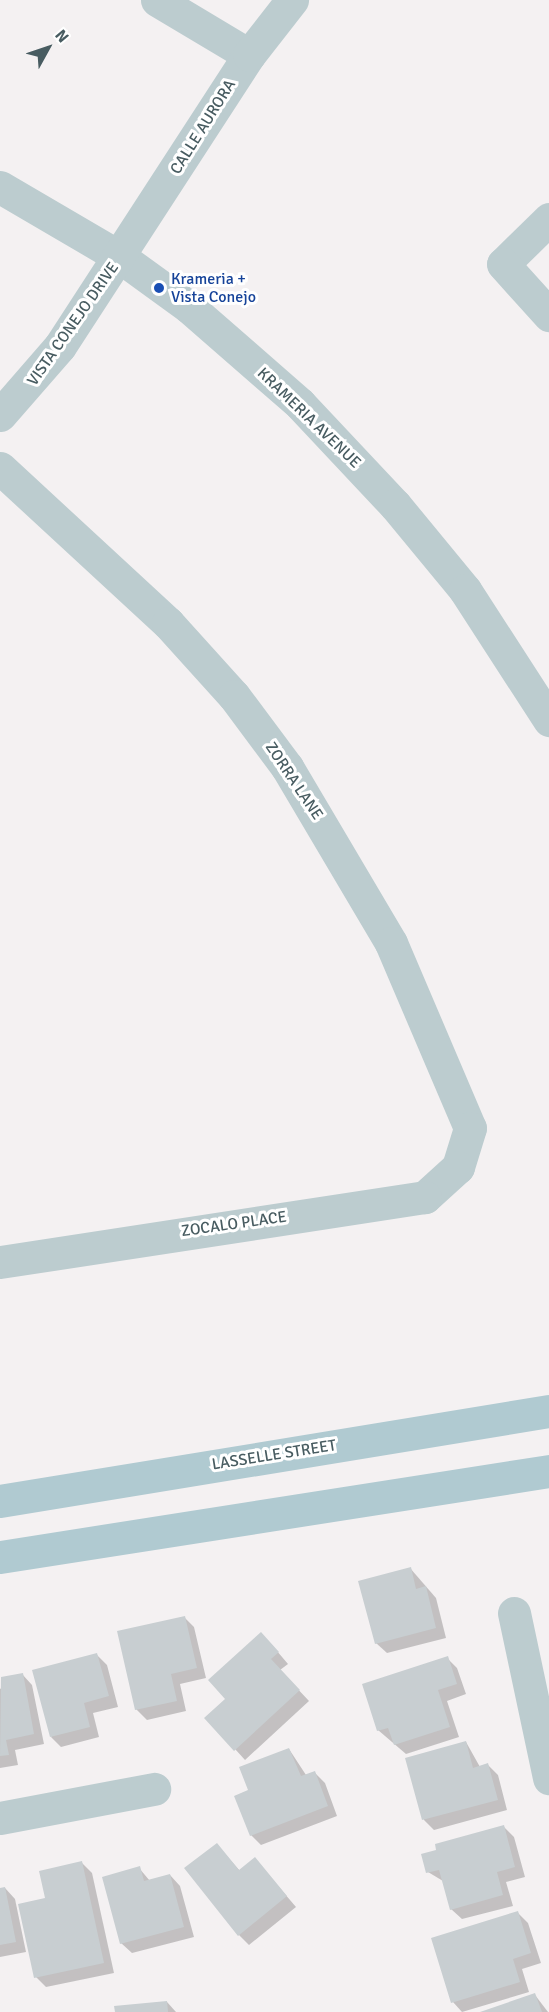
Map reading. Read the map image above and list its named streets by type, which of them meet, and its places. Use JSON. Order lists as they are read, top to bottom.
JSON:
{
  "streets": {
    "main road": ["LASSELLE STREET"],
    "street": [
      "CALLE AURORA",
      "VISTA CONEJO DRIVE",
      "KRAMERIA AVENUE",
      "ZORRA LANE",
      "ZOCALO PLACE"
    ]
  },
  "crossings": [
    ["CALLE AURORA", "VISTA CONEJO DRIVE"],
    ["CALLE AURORA", "KRAMERIA AVENUE"],
    ["VISTA CONEJO DRIVE", "KRAMERIA AVENUE"],
    ["ZORRA LANE", "ZOCALO PLACE"]
  ],
  "places": ["Krameria + Vista Conejo"],
  "north": "top right"
}
